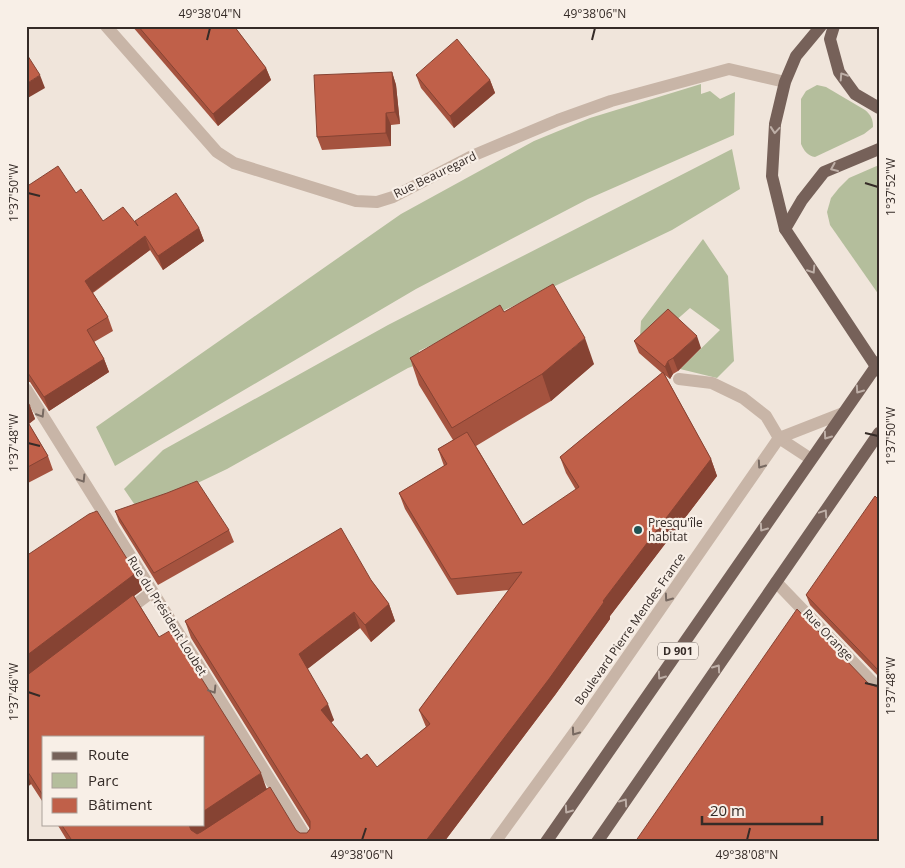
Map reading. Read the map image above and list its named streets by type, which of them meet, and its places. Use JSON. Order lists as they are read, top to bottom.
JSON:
{
  "streets": {
    "main road": ["D 901"],
    "street": [
      "Rue Beauregard",
      "Rue du Président Loubet",
      "Boulevard Pierre Mendes France",
      "Rue Orange"
    ]
  },
  "one_way": ["Rue du Président Loubet", "Boulevard Pierre Mendes France"],
  "places": ["Presqu'île habitat"],
  "legend": ["Route", "Parc", "Bâtiment"],
  "scale_bar": "20 m",
  "coordinates": [
    "49°38'04\"N",
    "49°38'06\"N",
    "1°37'52\"W",
    "1°37'50\"W",
    "1°37'48\"W",
    "1°37'46\"W",
    "49°38'08\"N"
  ]
}
